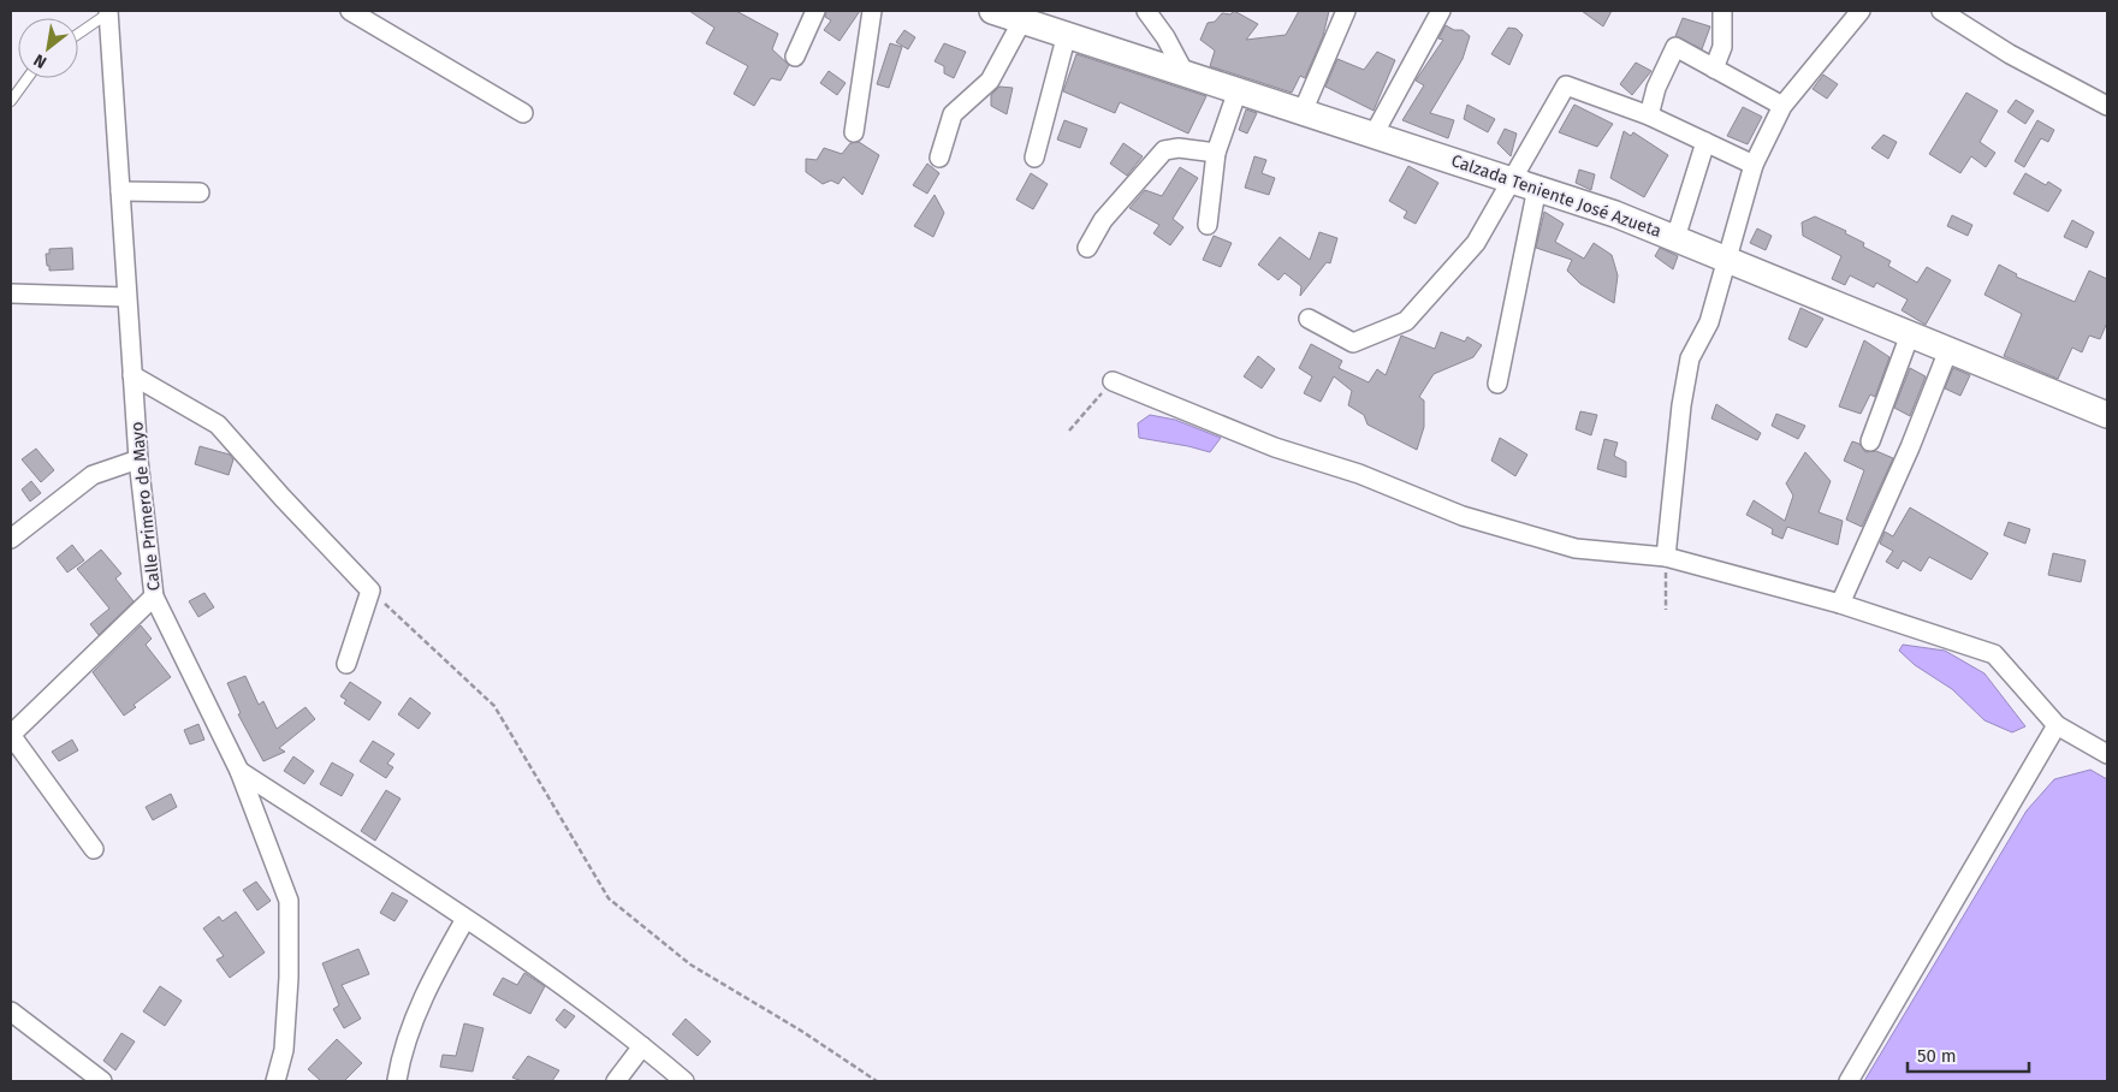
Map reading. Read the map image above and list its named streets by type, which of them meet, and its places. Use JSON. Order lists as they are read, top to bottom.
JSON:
{
  "streets": {
    "main road": ["Calzada Teniente José Azueta"],
    "street": ["Calle Primero de Mayo"]
  },
  "scale_bar": "50 m",
  "north": "bottom left"
}
